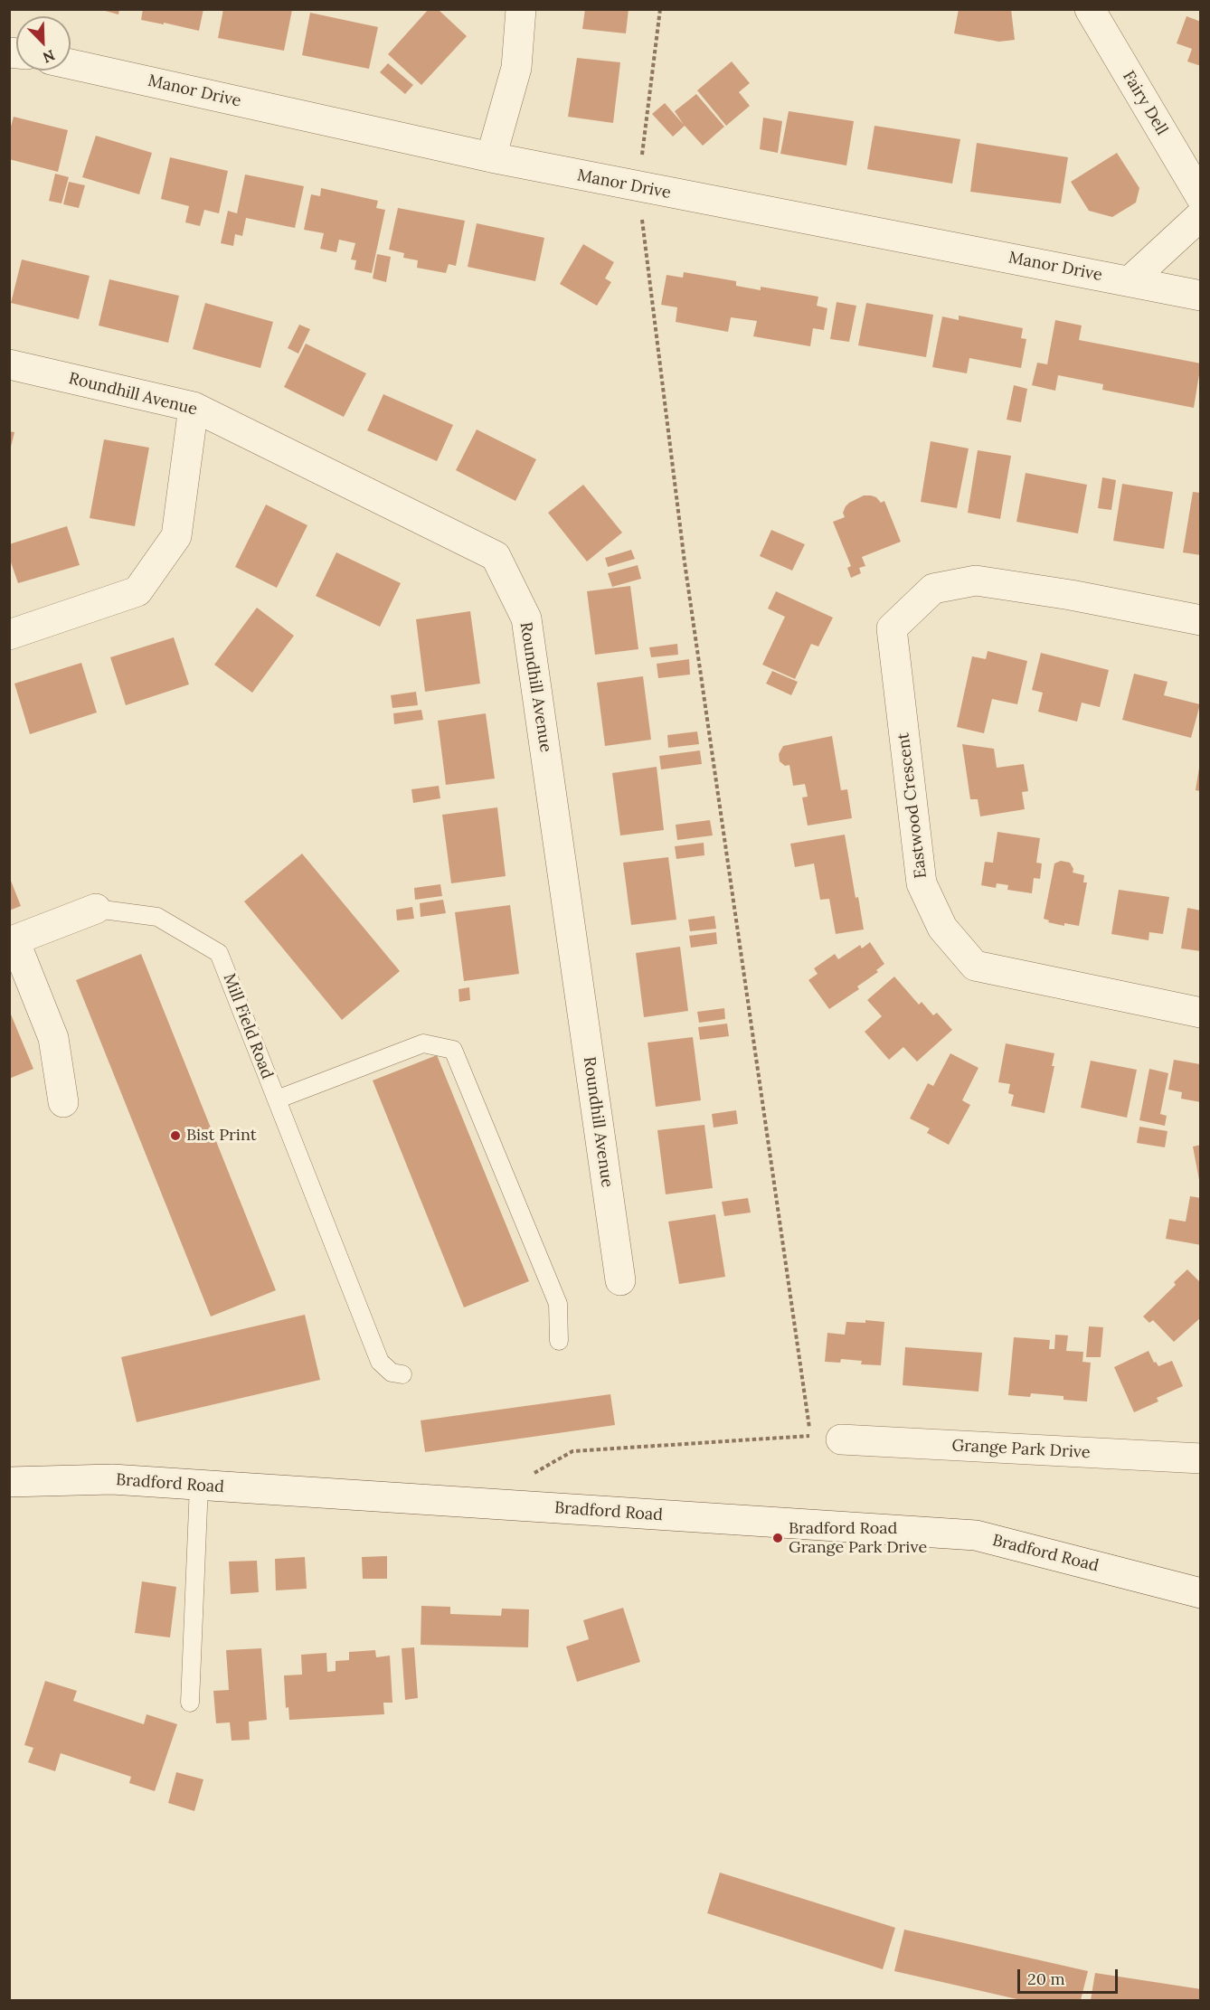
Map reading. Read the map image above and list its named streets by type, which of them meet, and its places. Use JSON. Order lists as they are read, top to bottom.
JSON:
{
  "streets": {
    "street": [
      "Manor Drive",
      "Fairy Dell",
      "Roundhill Avenue",
      "Eastwood Crescent",
      "Mill Field Road",
      "Grange Park Drive",
      "Bradford Road"
    ]
  },
  "places": ["Bist Print", "Bradford Road Grange Park Drive"],
  "scale_bar": "20 m",
  "north": "bottom right"
}
